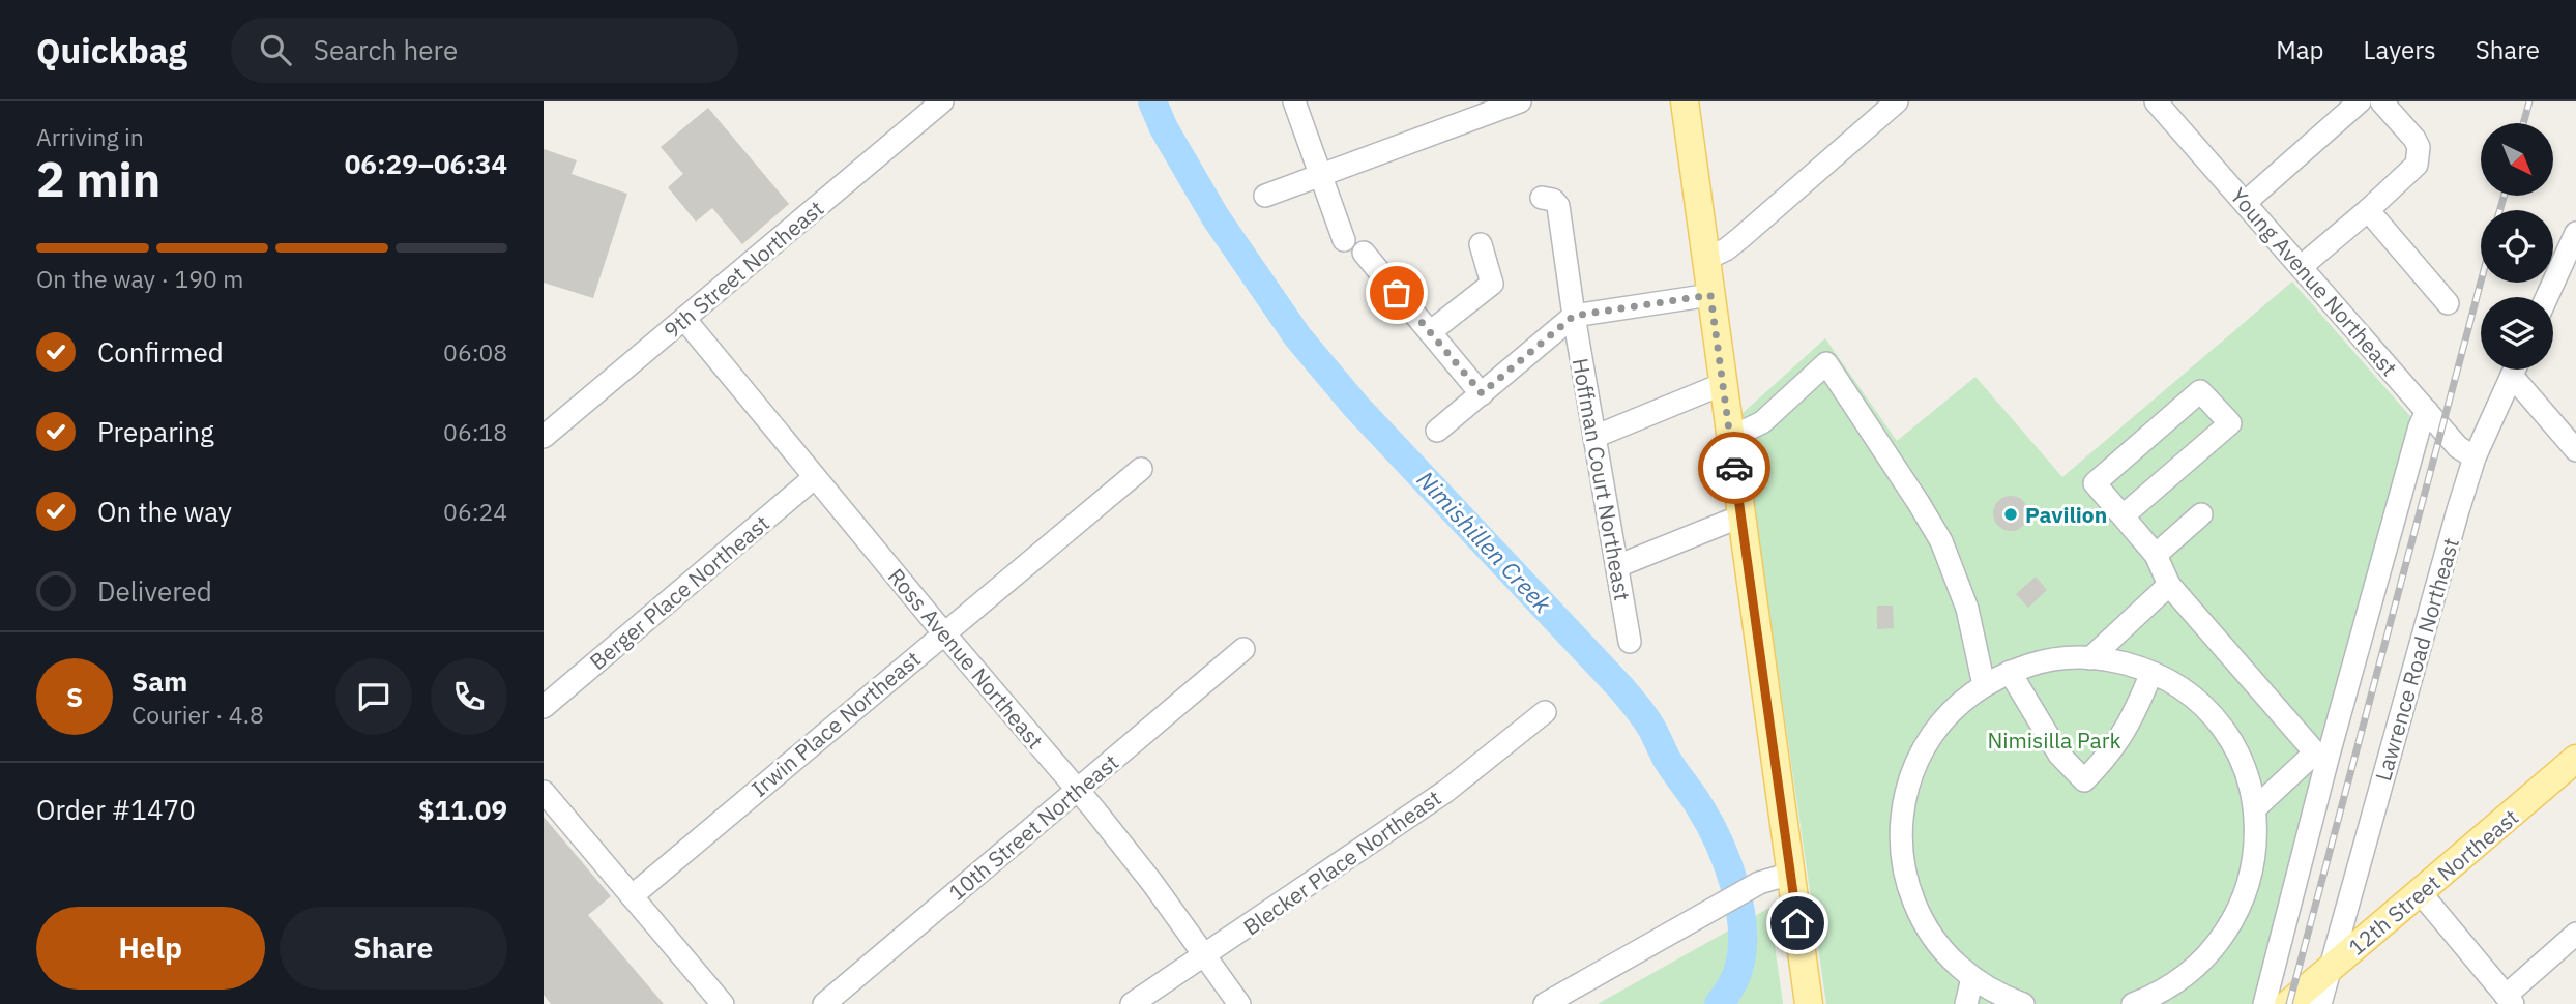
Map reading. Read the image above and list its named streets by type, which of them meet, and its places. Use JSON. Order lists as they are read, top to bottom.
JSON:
{
  "streets": {
    "main road": ["12th Street Northeast"],
    "street": [
      "9th Street Northeast",
      "Young Avenue Northeast",
      "Hoffman Court Northeast",
      "Berger Place Northeast",
      "Ross Avenue Northeast",
      "Lawrence Road Northeast",
      "Irwin Place Northeast",
      "10th Street Northeast",
      "Blecker Place Northeast"
    ]
  },
  "crossings": [
    ["9th Street Northeast", "Ross Avenue Northeast"],
    ["Young Avenue Northeast", "Lawrence Road Northeast"],
    ["Berger Place Northeast", "Ross Avenue Northeast"],
    ["Ross Avenue Northeast", "Irwin Place Northeast"],
    ["Ross Avenue Northeast", "10th Street Northeast"],
    ["Ross Avenue Northeast", "Blecker Place Northeast"],
    ["Lawrence Road Northeast", "12th Street Northeast"]
  ],
  "water": ["Nimishillen Creek"],
  "parks": ["Nimisilla Park"],
  "places": ["Pavilion"],
  "north": "bottom right",
  "page": {
    "header": "Quickbag",
    "search": "Search here",
    "nav": ["Map", "Layers", "Share"],
    "heading": ["2 min", "Arriving in", "06:29–06:34"],
    "panel": [
      "Sam",
      "Courier · 4.8",
      "Order #1470",
      "$11.09"
    ],
    "bar": "On the way · 190 m",
    "list": [
      ["Confirmed", "06:08"],
      ["Preparing", "06:18"],
      ["On the way", "06:24"],
      "Delivered"
    ],
    "round": "S",
    "buttons": ["Help", "Share"]
  }
}
